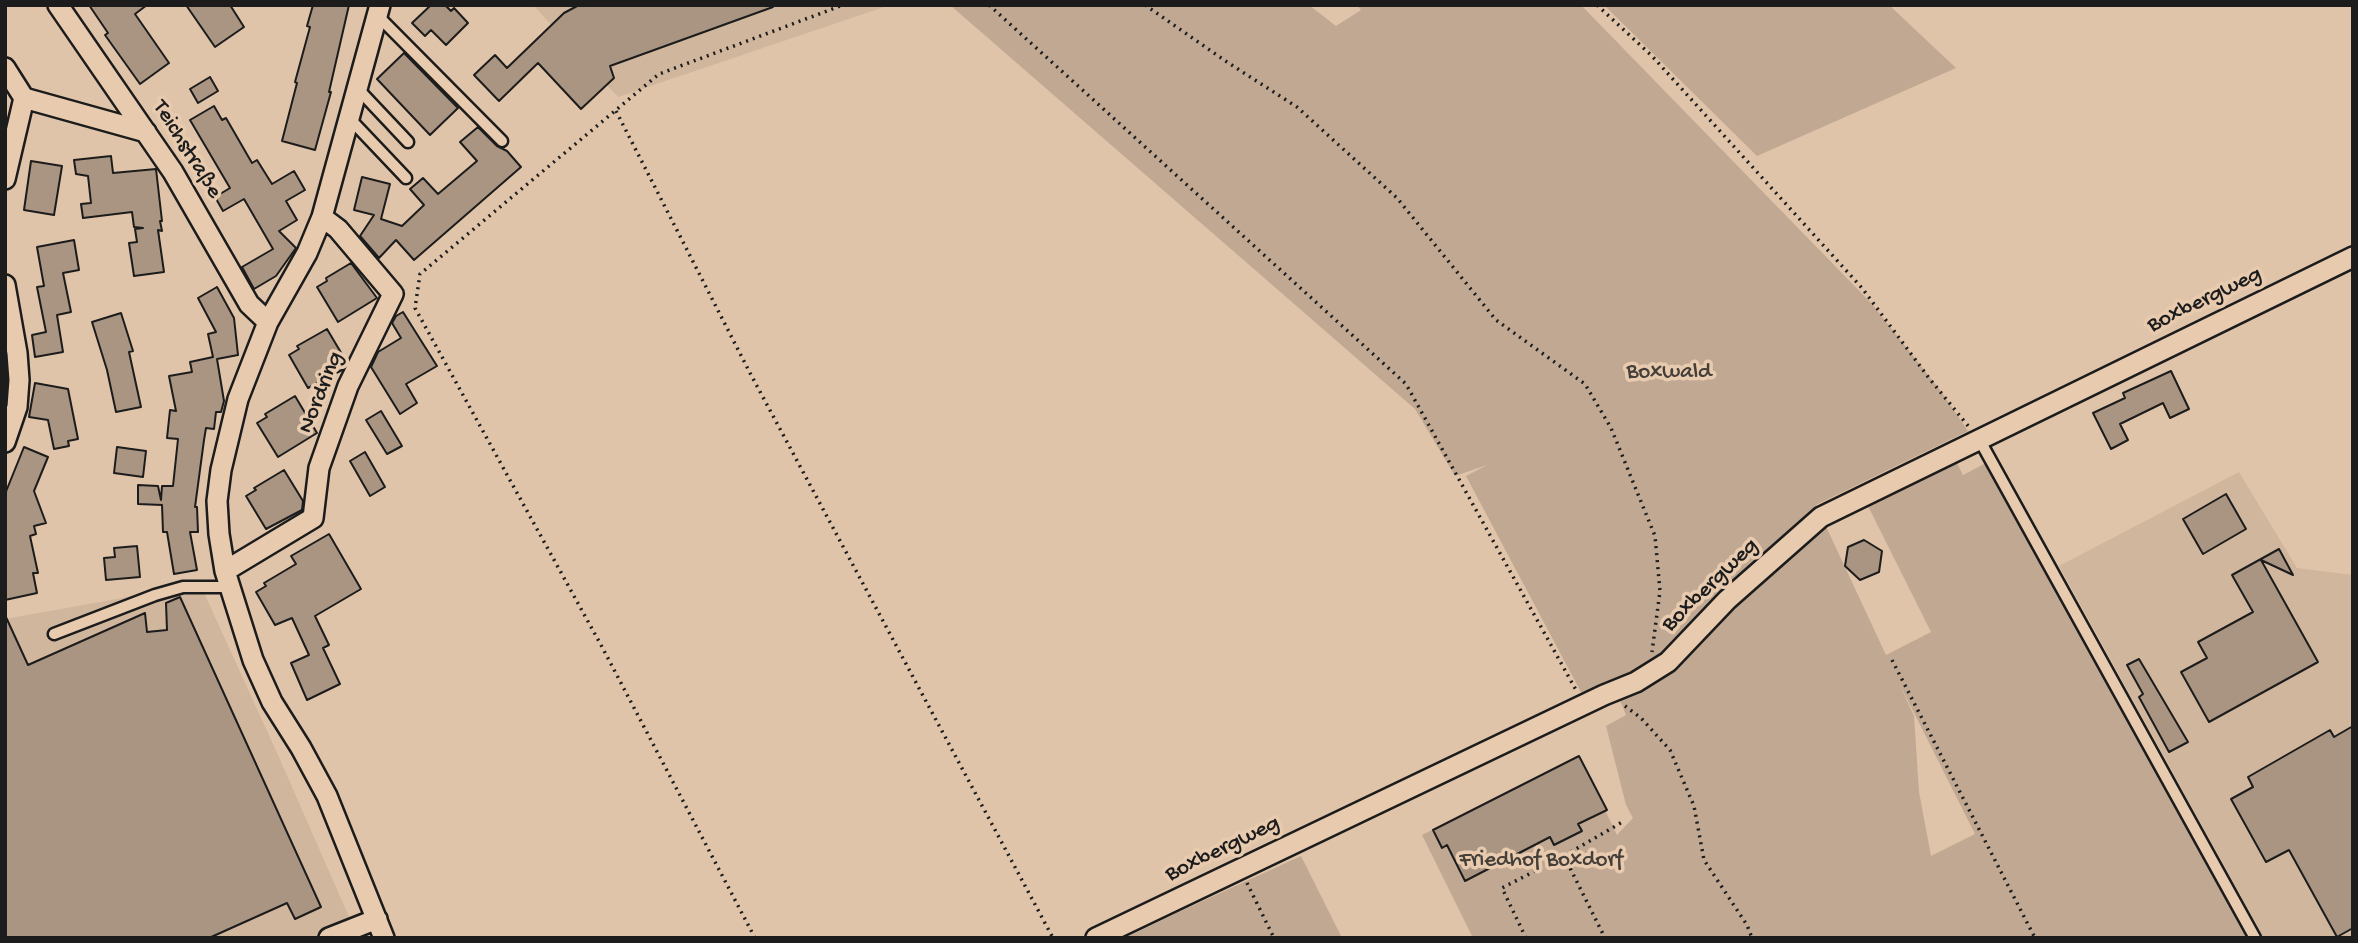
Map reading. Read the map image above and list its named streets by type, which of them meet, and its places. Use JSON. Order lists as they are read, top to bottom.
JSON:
{
  "streets": {
    "street": ["Teichstraße", "Boxbergweg", "Nordring"]
  },
  "parks": ["Boxwald", "Friedhof Boxdorf"]
}
